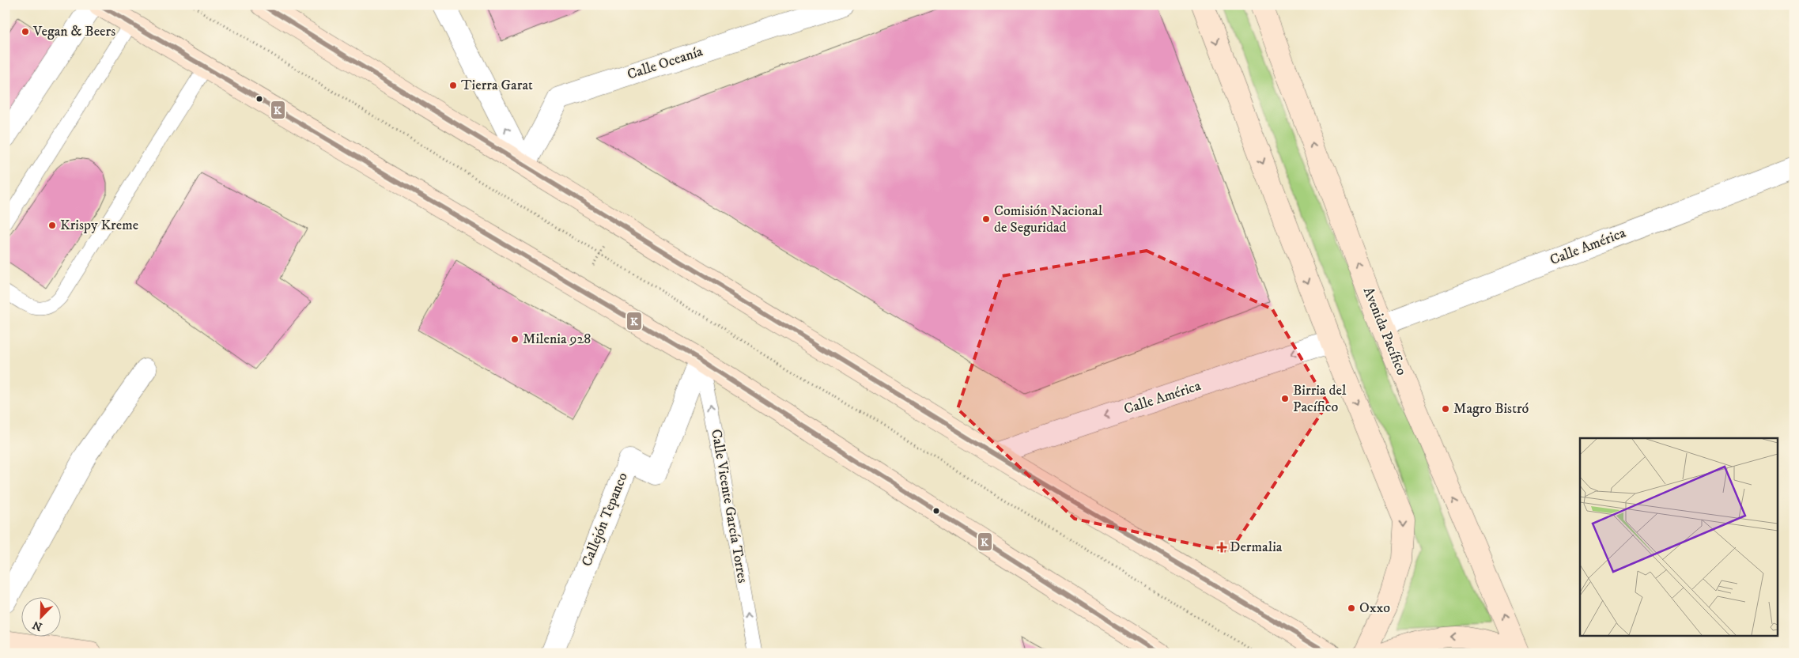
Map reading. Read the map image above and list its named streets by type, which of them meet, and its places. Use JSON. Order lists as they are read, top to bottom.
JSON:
{
  "streets": {
    "main road": ["Avenida Pacífico"],
    "street": ["Calle Oceanía", "Calle América", "Callejón Tepanco"],
    "lane": ["Calle Vicente García Torres"]
  },
  "crossings": [
    ["Calle América", "Avenida Pacífico"],
    ["Calle Vicente García Torres", "Callejón Tepanco"]
  ],
  "one_way": ["Calle América", "Calle Vicente García Torres"],
  "places": {
    "other": [
      "Vegan & Beers",
      "Tierra Garat",
      "Comisión Nacional de Seguridad",
      "Krispy Kreme",
      "Milenia 928",
      "Birria del Pacífico",
      "Magro Bistró",
      "Oxxo"
    ],
    "health": ["Dermalia"]
  },
  "lines": ["transit line K"],
  "north": "bottom left"
}
